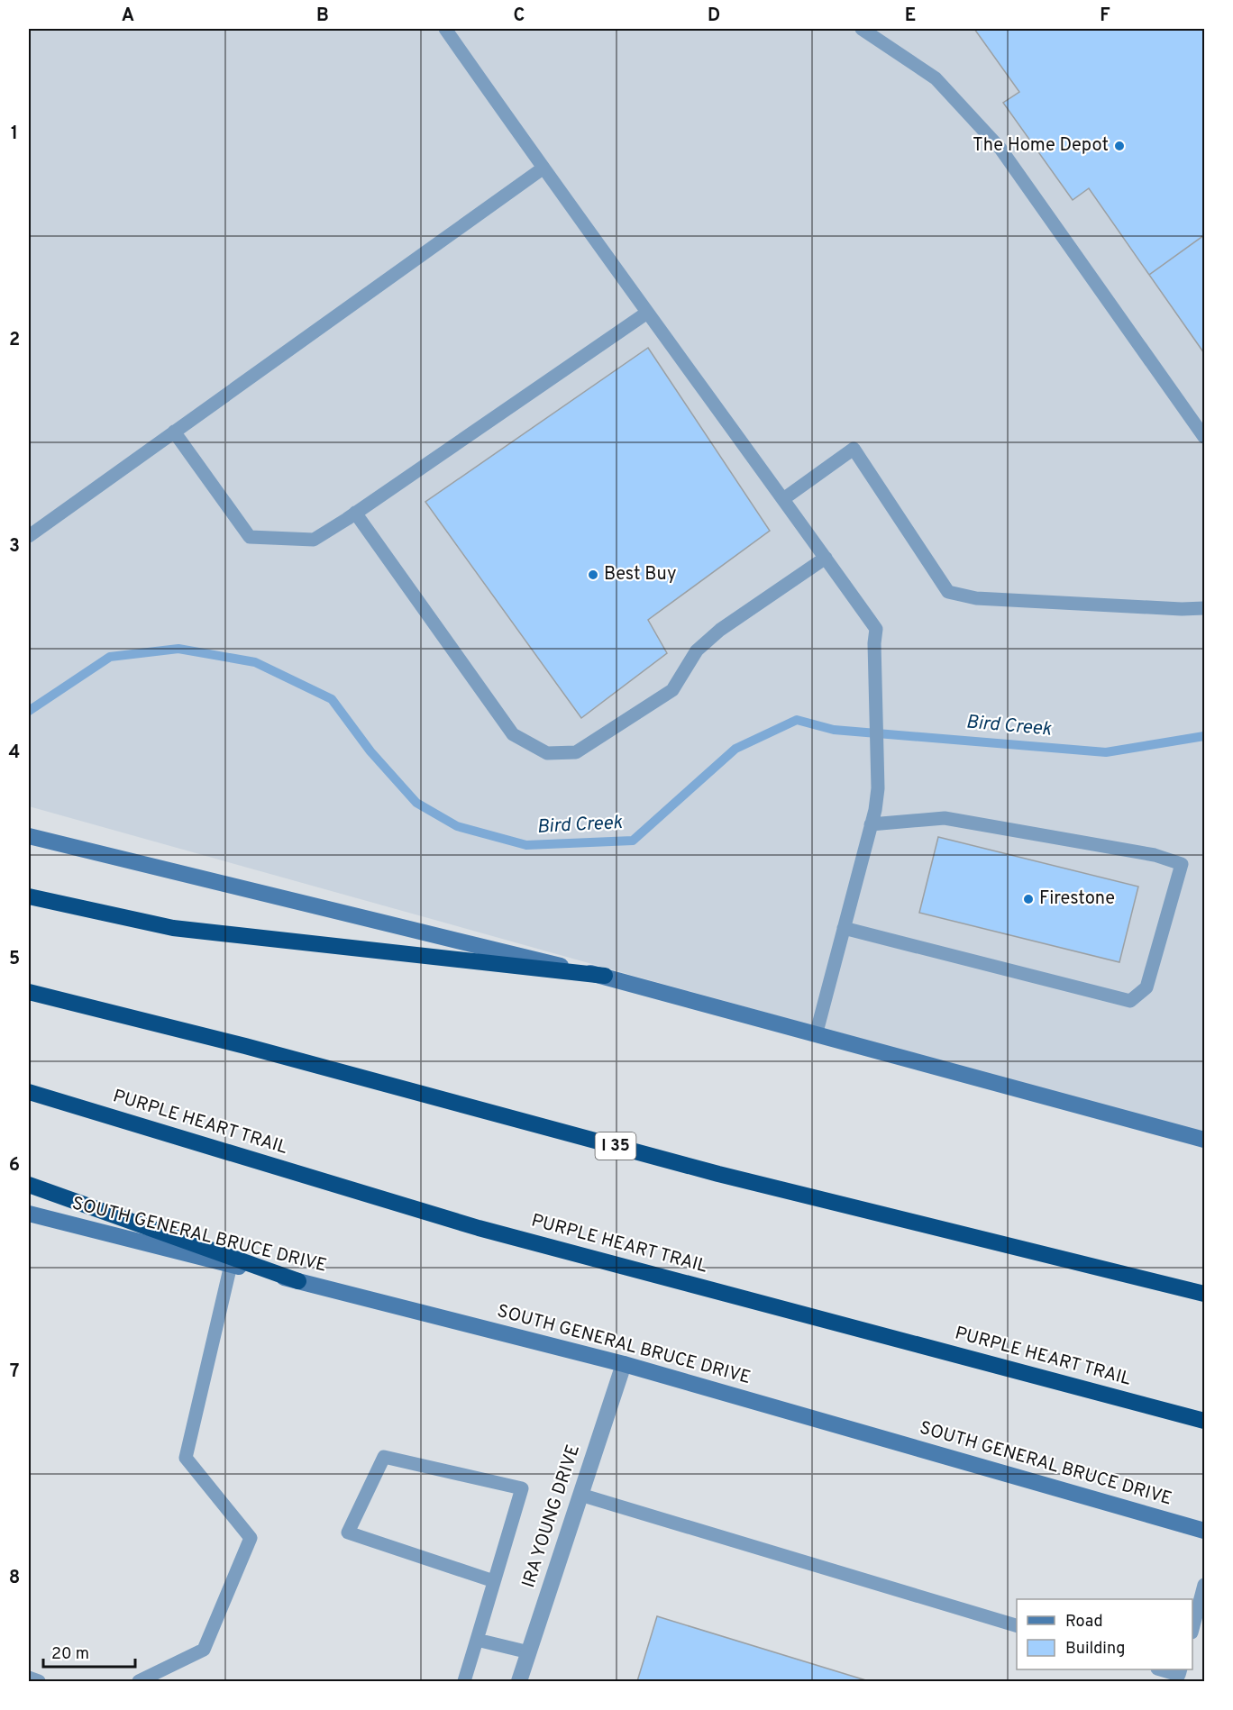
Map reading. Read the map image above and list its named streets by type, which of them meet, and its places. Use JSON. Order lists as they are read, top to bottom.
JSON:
{
  "streets": {
    "highway": ["PURPLE HEART TRAIL", "I 35"],
    "main road": ["SOUTH GENERAL BRUCE DRIVE"],
    "street": ["IRA YOUNG DRIVE"]
  },
  "crossings": [
    ["SOUTH GENERAL BRUCE DRIVE", "IRA YOUNG DRIVE"]
  ],
  "water": ["Bird Creek"],
  "places": ["The Home Depot", "Best Buy", "Firestone"],
  "legend": ["Road", "Building"],
  "scale_bar": "20 m",
  "grid": {
    "columns": [
      "A",
      "B",
      "C",
      "D",
      "E",
      "F"
    ],
    "rows": [
      "1",
      "2",
      "3",
      "4",
      "5",
      "6",
      "7",
      "8"
    ]
  }
}
